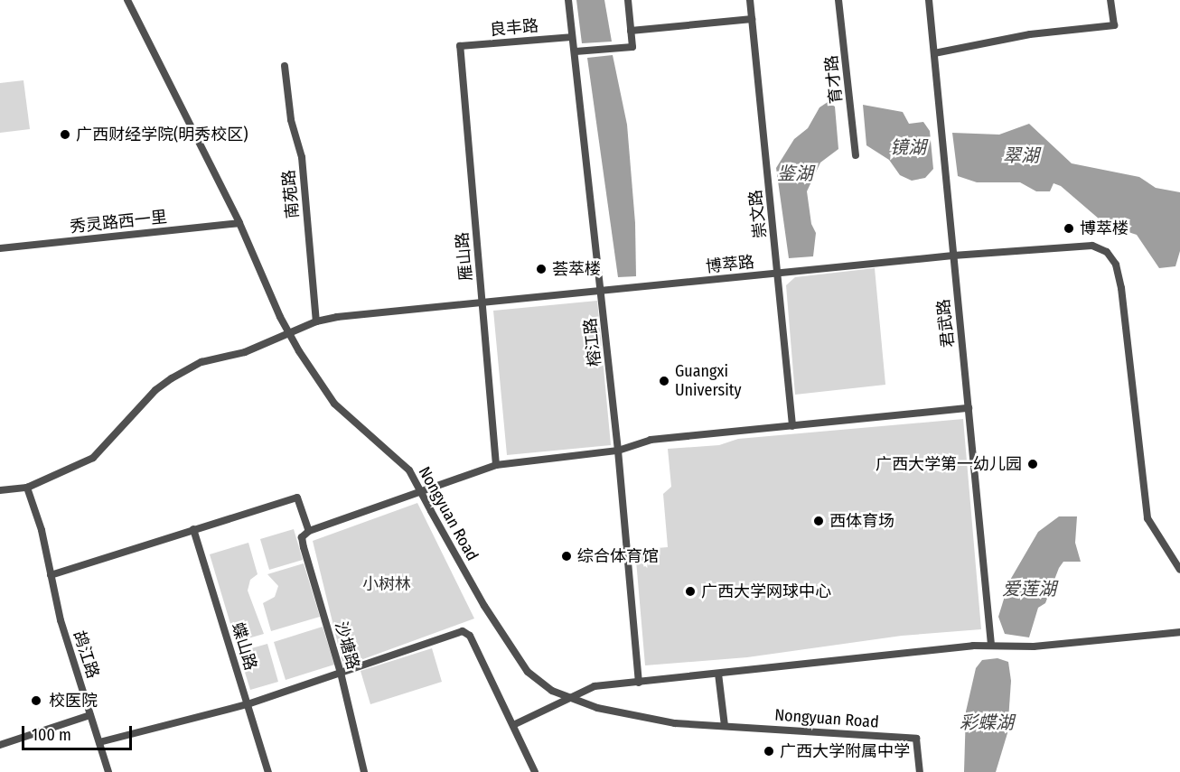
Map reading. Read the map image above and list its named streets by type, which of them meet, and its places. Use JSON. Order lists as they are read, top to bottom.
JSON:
{
  "streets": {
    "street": [
      "良丰路",
      "育才路",
      "南苑路",
      "崇文路",
      "秀灵路西一里",
      "雁山路",
      "博萃路",
      "君武路",
      "榕江路",
      "Nongyuan Road",
      "沙塘路",
      "蝶山路",
      "鸪江路"
    ]
  },
  "crossings": [
    ["良丰路", "雁山路"],
    ["良丰路", "榕江路"],
    ["南苑路", "博萃路"],
    ["崇文路", "博萃路"],
    ["秀灵路西一里", "Nongyuan Road"],
    ["雁山路", "博萃路"],
    ["博萃路", "君武路"],
    ["博萃路", "榕江路"],
    ["博萃路", "鸪江路"]
  ],
  "water": [
    "镜湖",
    "翠湖",
    "鉴湖",
    "爱莲湖",
    "彩蝶湖"
  ],
  "parks": ["小树林"],
  "places": [
    "广西财经学院(明秀校区)",
    "博萃楼",
    "荟萃楼",
    "Guangxi University",
    "广西大学第一幼儿园",
    "西体育场",
    "综合体育馆",
    "广西大学网球中心",
    "校医院",
    "广西大学附属中学"
  ],
  "scale_bar": "100 m"
}
